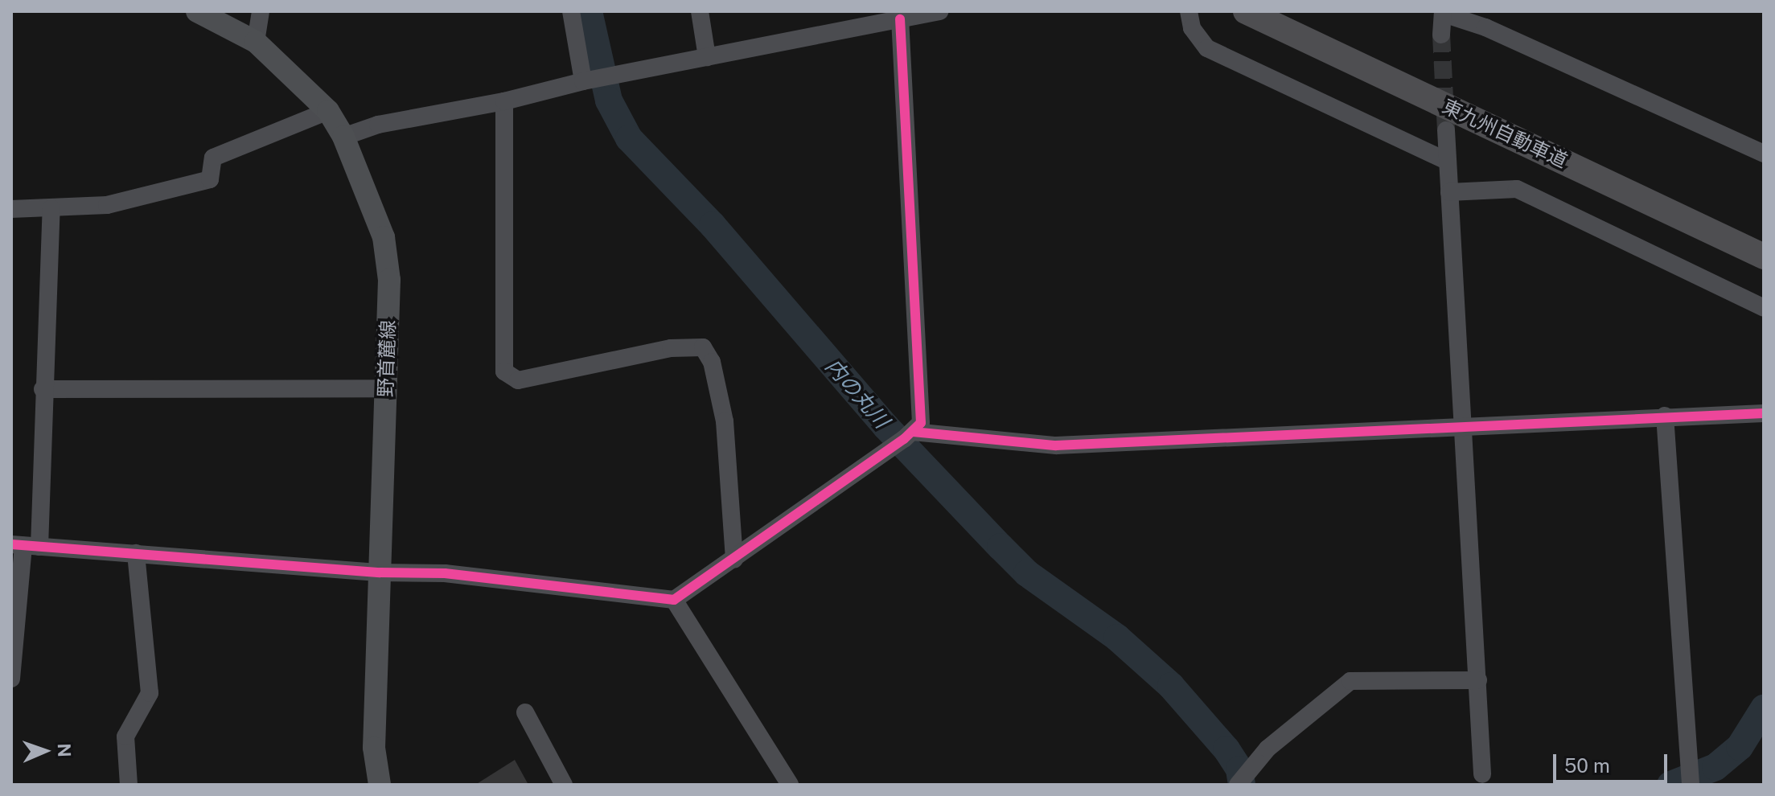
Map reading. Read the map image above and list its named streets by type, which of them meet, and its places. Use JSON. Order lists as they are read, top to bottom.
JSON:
{
  "streets": {
    "highway": ["東九州自動車道"],
    "main road": ["野首麓線"]
  },
  "water": ["内の丸川"],
  "scale_bar": "50 m",
  "north": "right"
}
